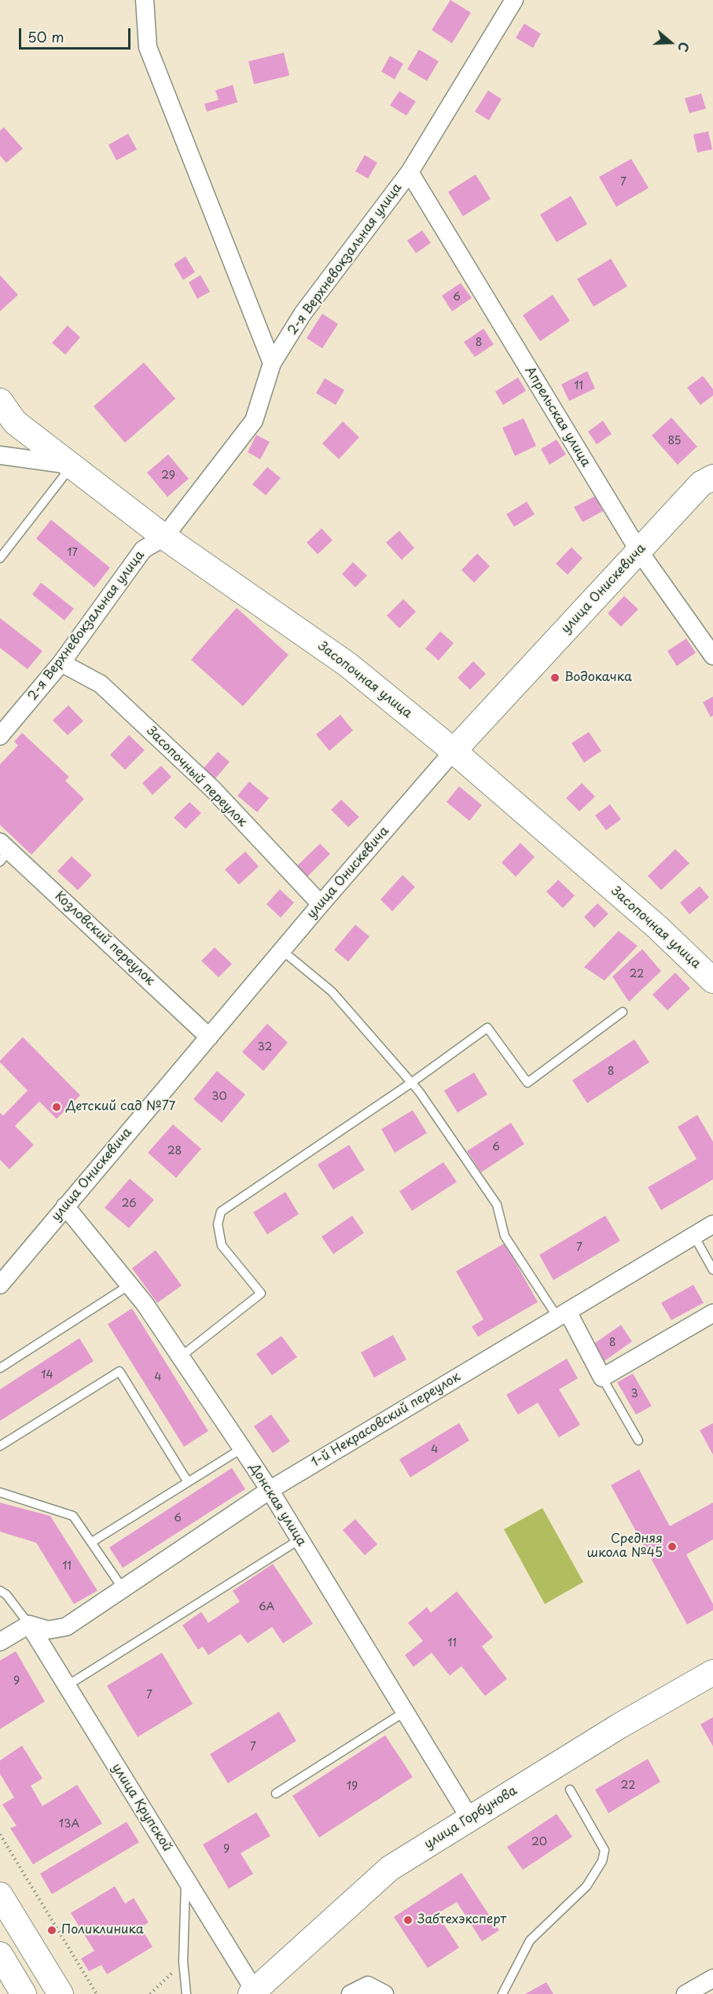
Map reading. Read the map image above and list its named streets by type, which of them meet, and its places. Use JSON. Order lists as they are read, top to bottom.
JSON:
{
  "streets": {
    "street": [
      "2-я Верхневокзальная улица",
      "Апрельская улица",
      "улица Онискевича",
      "Засопочная улица",
      "Засопочный переулок",
      "Козловский переулок",
      "1-й Некрасовский переулок",
      "Донская улица",
      "улица Крупской",
      "улица Горбунова"
    ]
  },
  "crossings": [
    ["2-я Верхневокзальная улица", "Апрельская улица"],
    ["2-я Верхневокзальная улица", "Засопочная улица"],
    ["2-я Верхневокзальная улица", "Засопочный переулок"],
    ["Апрельская улица", "улица Онискевича"],
    ["улица Онискевича", "Засопочная улица"],
    ["улица Онискевича", "Засопочный переулок"],
    ["улица Онискевича", "Козловский переулок"],
    ["улица Онискевича", "Донская улица"],
    ["1-й Некрасовский переулок", "Донская улица"],
    ["Донская улица", "улица Горбунова"],
    ["улица Крупской", "улица Горбунова"]
  ],
  "places": [
    "Водокачка",
    "Детский сад №77",
    "Средняя школа №45",
    "Забтехэксперт",
    "Поликлиника"
  ],
  "house_numbers": [
    "7",
    "6",
    "8",
    "11",
    "85",
    "29",
    "17",
    "22",
    "32",
    "8",
    "30",
    "6",
    "28",
    "26",
    "7",
    "8",
    "14",
    "4",
    "3",
    "4",
    "6",
    "11",
    "6А",
    "11",
    "9",
    "7",
    "7",
    "22",
    "19",
    "13А",
    "20",
    "9"
  ],
  "scale_bar": "50 m",
  "north": "right"
}
